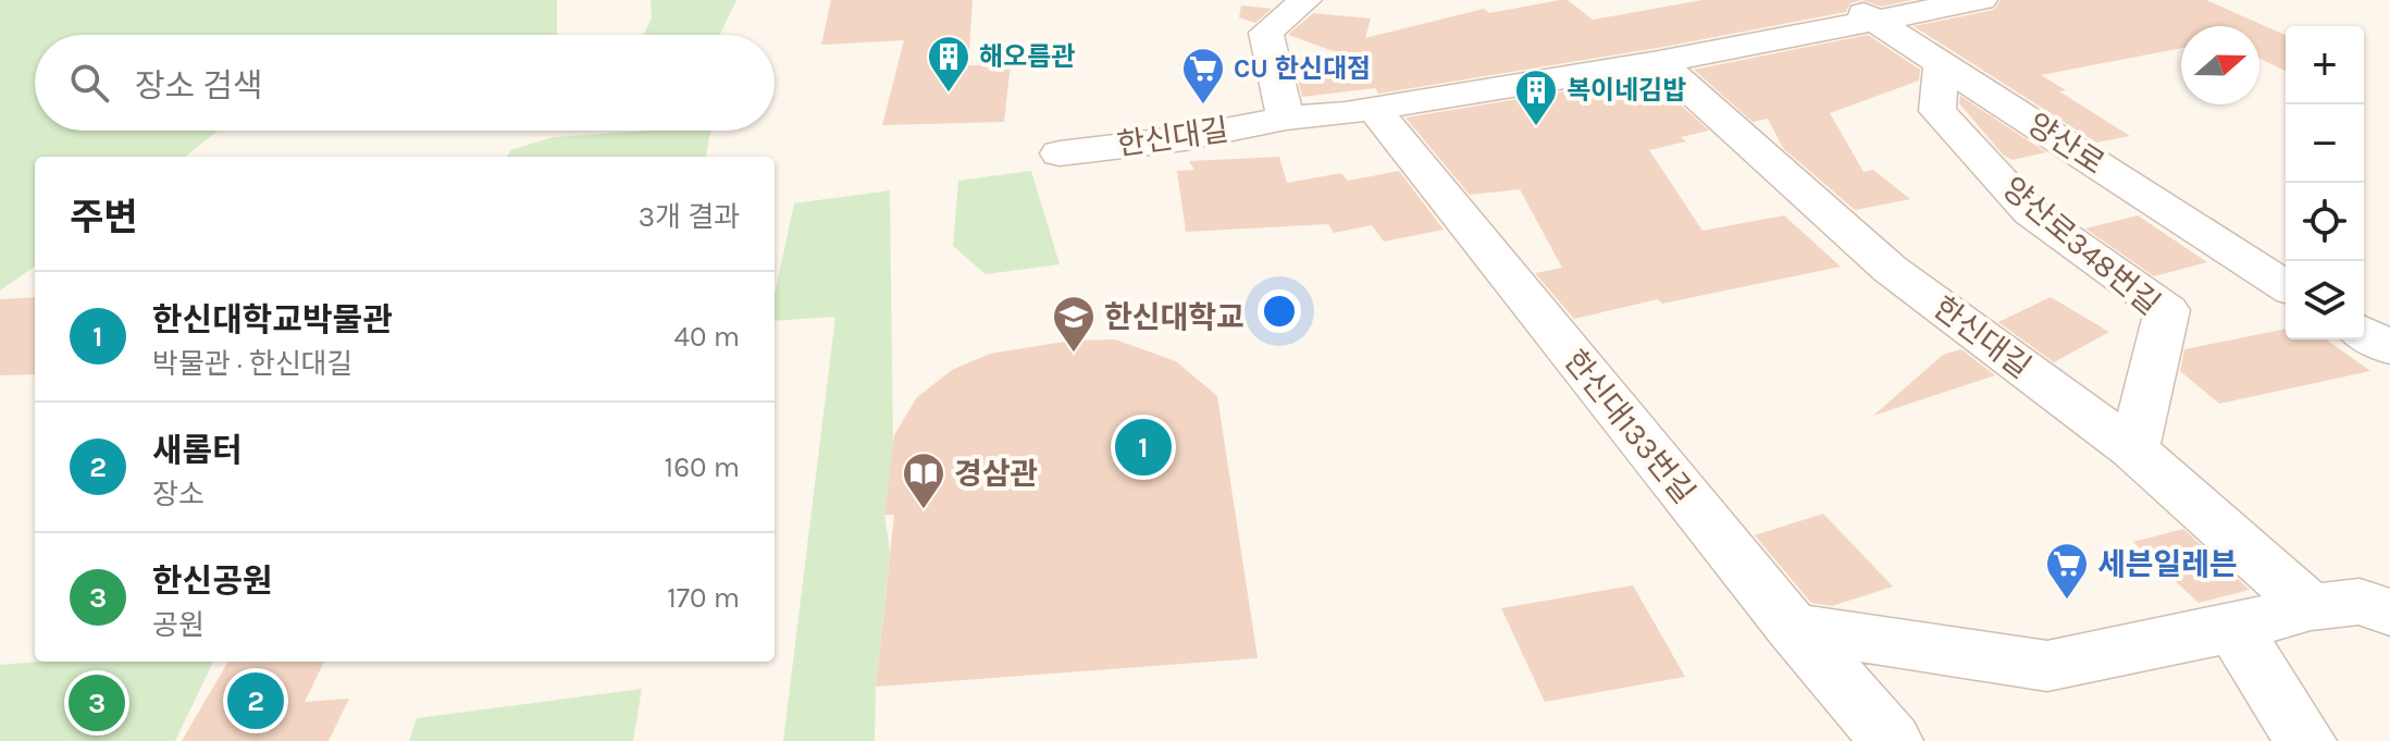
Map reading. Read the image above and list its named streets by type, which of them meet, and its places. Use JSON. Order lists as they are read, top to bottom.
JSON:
{
  "streets": {
    "street": [
      "한신대길",
      "양산로",
      "양산로348번길",
      "한신대133번길"
    ]
  },
  "crossings": [
    ["한신대길", "양산로"],
    ["한신대길", "양산로348번길"],
    ["한신대길", "한신대133번길"],
    ["양산로", "양산로348번길"]
  ],
  "places": {
    "building": ["해오름관", "복이네김밥"],
    "supermarket": ["CU 한신대점", "세븐일레븐"],
    "school or university": ["한신대학교"],
    "library": ["경삼관"]
  },
  "north": "right",
  "page": {
    "map_buttons": ["+", "−"],
    "search": "장소 검색",
    "heading": ["주변", "3개 결과"],
    "list": [
      {
        "mark": "1",
        "name": "한신대학교박물관",
        "note": "박물관 · 한신대길",
        "value": "40 m"
      },
      {
        "mark": "2",
        "name": "새롬터",
        "note": "장소",
        "value": "160 m"
      },
      {
        "mark": "3",
        "name": "한신공원",
        "note": "공원",
        "value": "170 m"
      }
    ],
    "pins": ["1", "2", "3"]
  }
}
